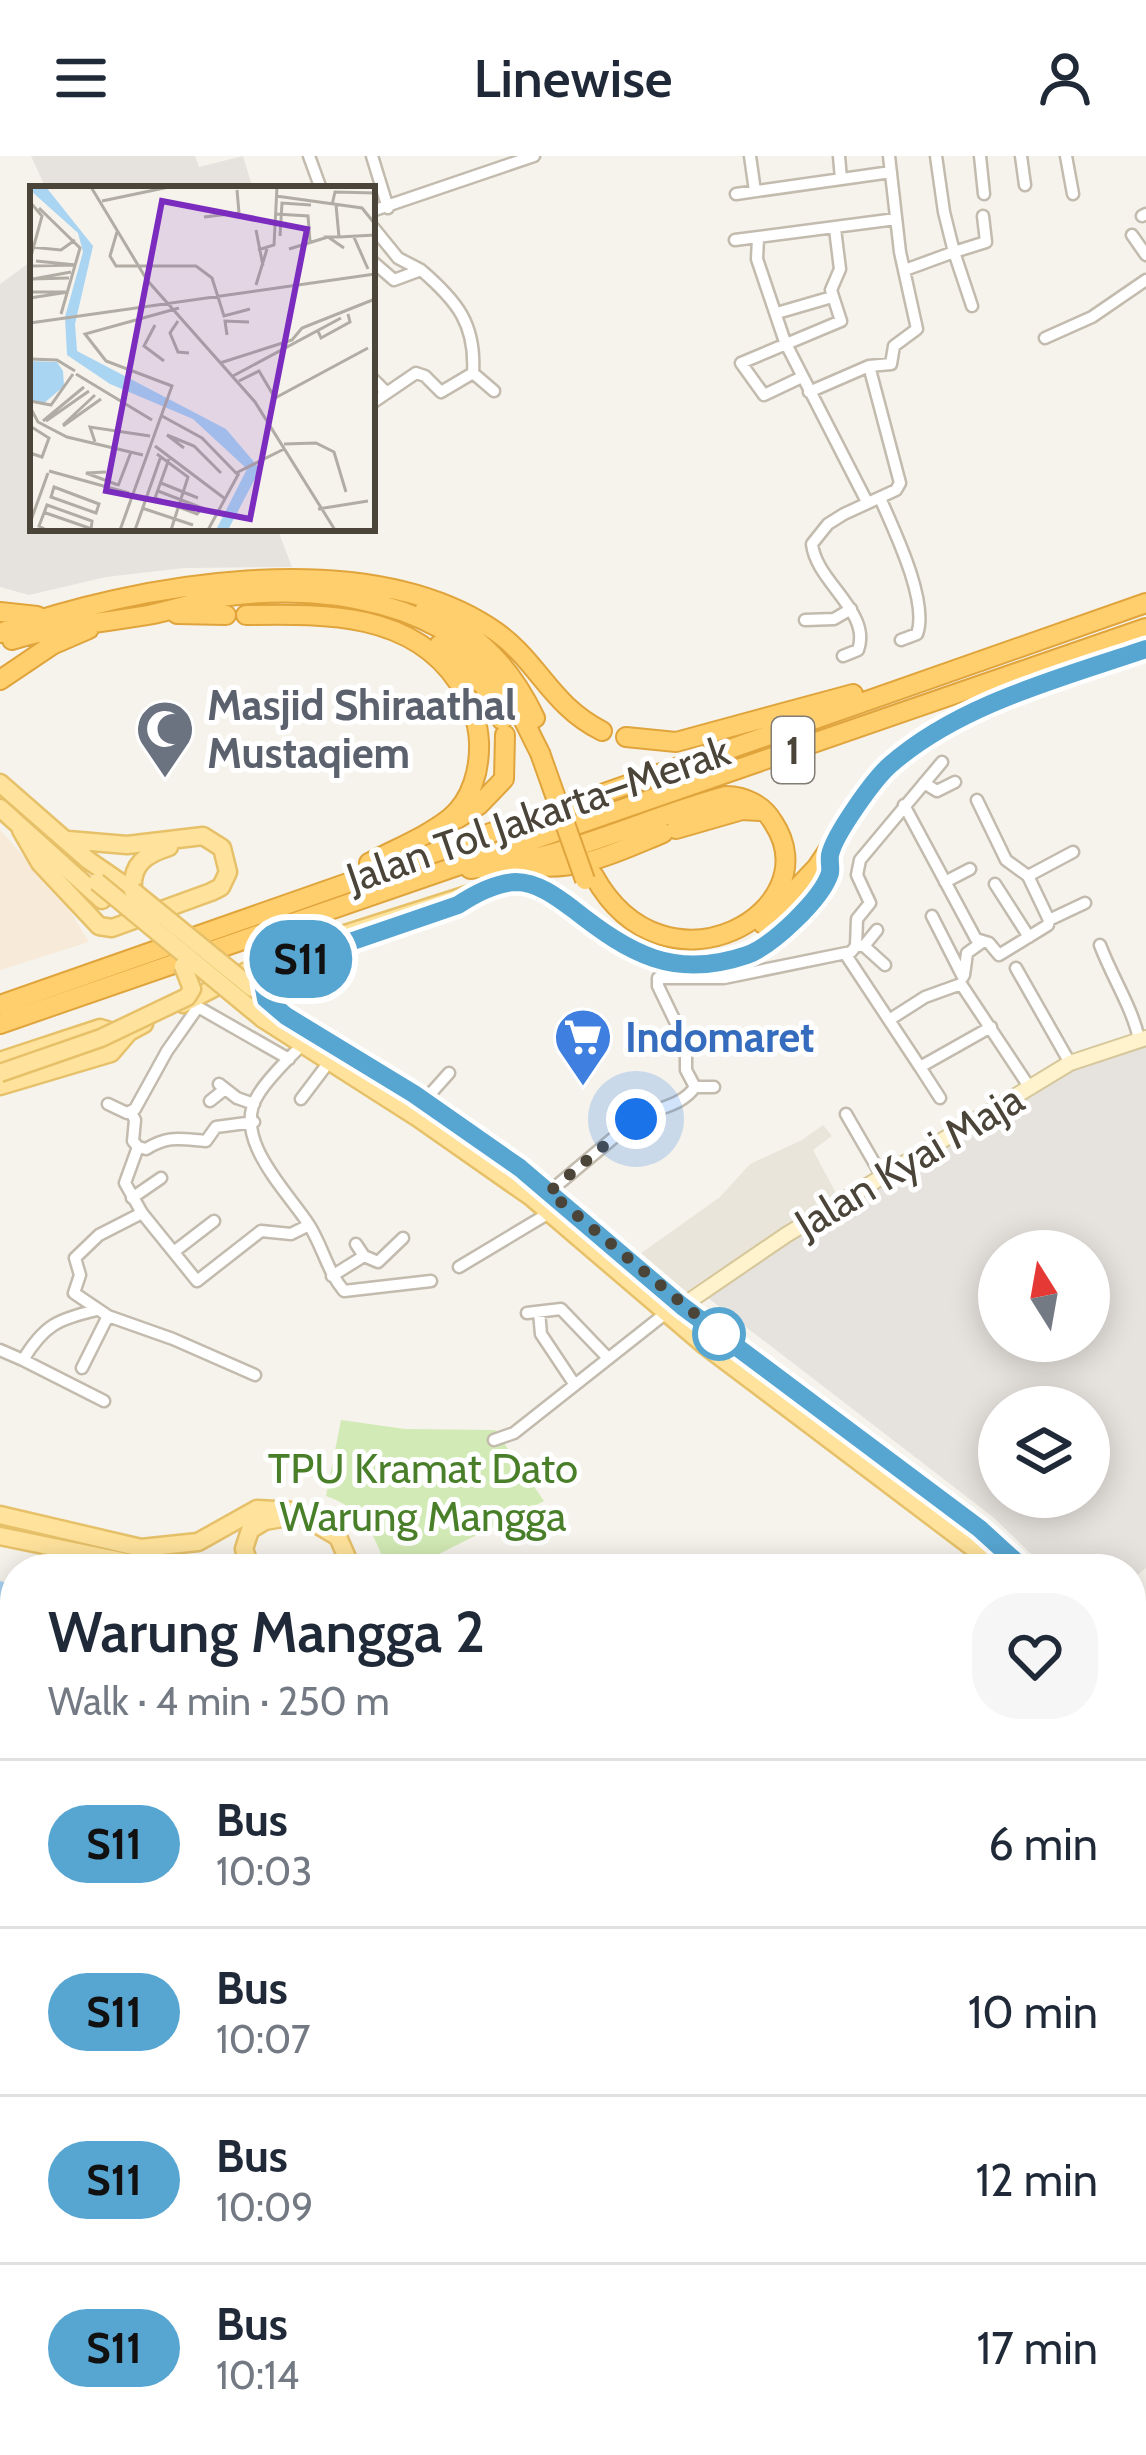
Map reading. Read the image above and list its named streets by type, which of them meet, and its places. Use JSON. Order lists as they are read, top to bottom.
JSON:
{
  "streets": {
    "highway": ["1", "Jalan Tol Jakarta–Merak"],
    "main road": ["Jalan Kyai Maja"]
  },
  "parks": ["TPU Kramat Dato Warung Mangga"],
  "places": {
    "mosque": ["Masjid Shiraathal Mustaqiem"],
    "supermarket": ["Indomaret"]
  },
  "lines": ["bus line S11"],
  "north": "top",
  "page": {
    "header": "Linewise",
    "on_map": "S11",
    "heading": ["Warung Mangga 2", "Walk · 4 min · 250 m"],
    "list": [
      {
        "mark": "S11",
        "name": "Bus",
        "note": "10:03",
        "value": "6 min"
      },
      {
        "mark": "S11",
        "name": "Bus",
        "note": "10:07",
        "value": "10 min"
      },
      {
        "mark": "S11",
        "name": "Bus",
        "note": "10:09",
        "value": "12 min"
      },
      {
        "mark": "S11",
        "name": "Bus",
        "note": "10:14",
        "value": "17 min"
      }
    ]
  }
}
